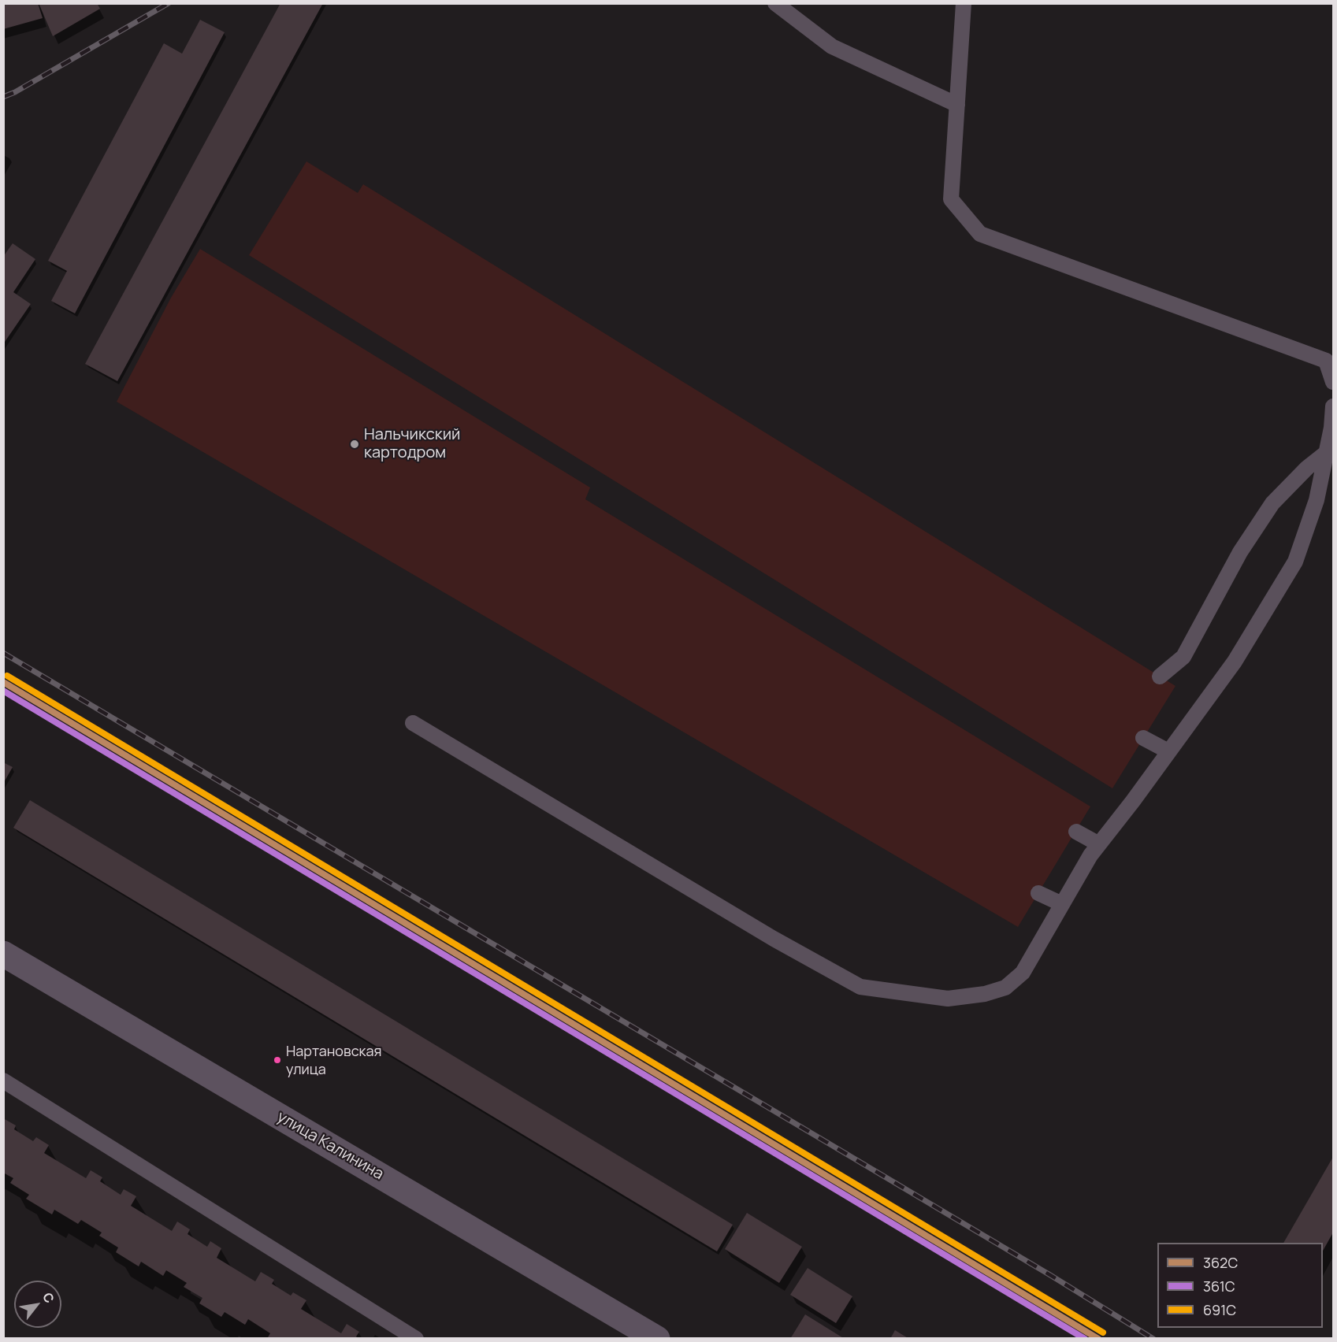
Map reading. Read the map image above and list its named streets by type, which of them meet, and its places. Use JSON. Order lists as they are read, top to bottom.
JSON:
{
  "streets": {
    "main road": ["улица Калинина"]
  },
  "places": ["Нальчикский картодром", "Нартановская улица"],
  "lines": ["transit line 691С", "transit line 362С", "transit line 361С"],
  "legend": ["362С", "361С", "691С"],
  "north": "top right"
}
